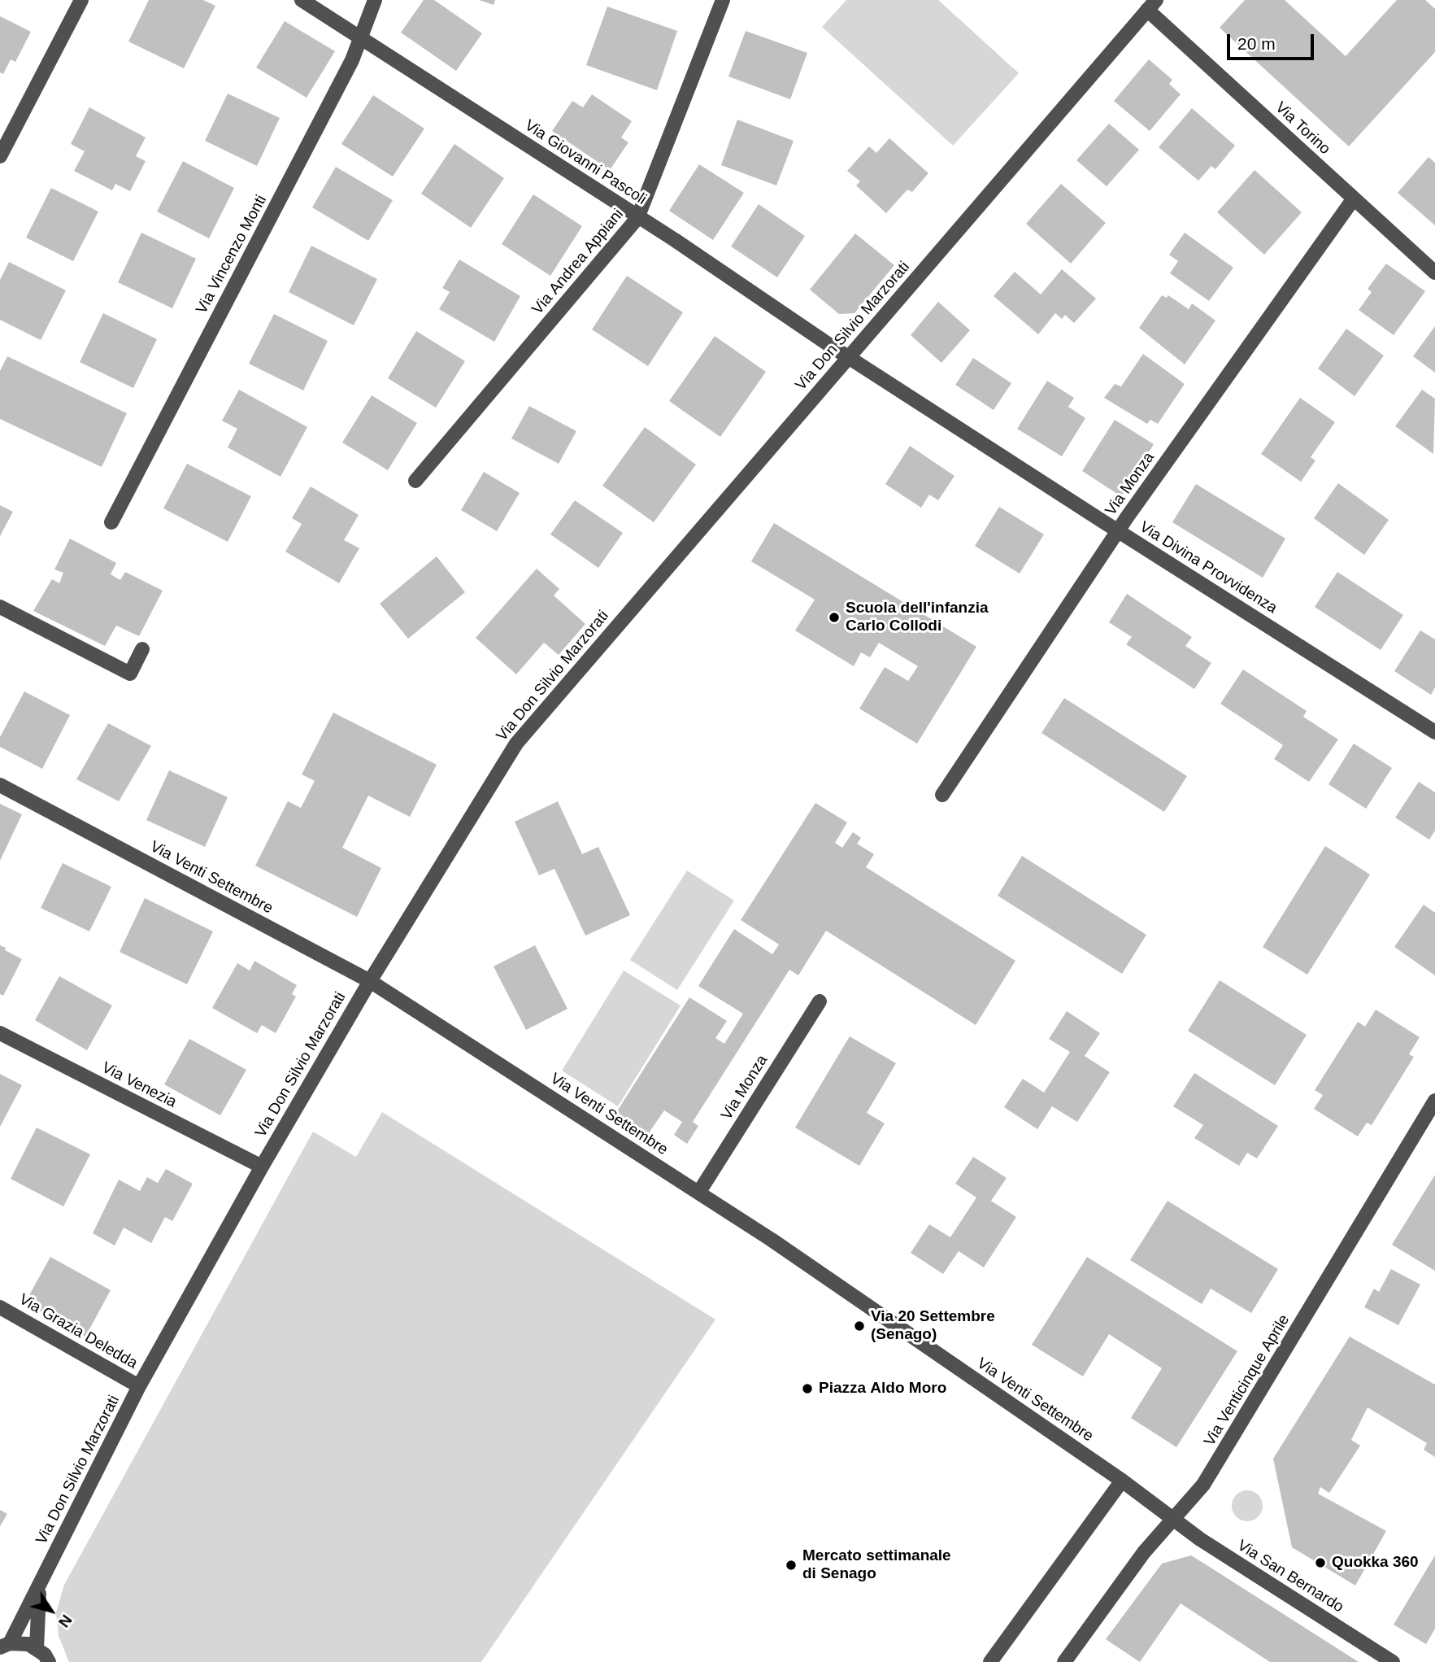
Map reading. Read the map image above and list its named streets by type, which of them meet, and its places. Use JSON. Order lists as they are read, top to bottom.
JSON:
{
  "streets": {
    "street": [
      "Via Torino",
      "Via Giovanni Pascoli",
      "Via Vincenzo Monti",
      "Via Andrea Appiani",
      "Via Don Silvio Marzorati",
      "Via Monza",
      "Via Divina Provvidenza",
      "Via Venti Settembre",
      "Via Venezia",
      "Via Grazia Deledda",
      "Via Venticinque Aprile",
      "Via San Bernardo"
    ]
  },
  "crossings": [
    ["Via Torino", "Via Don Silvio Marzorati"],
    ["Via Torino", "Via Monza"],
    ["Via Giovanni Pascoli", "Via Vincenzo Monti"],
    ["Via Giovanni Pascoli", "Via Andrea Appiani"],
    ["Via Giovanni Pascoli", "Via Don Silvio Marzorati"],
    ["Via Giovanni Pascoli", "Via Divina Provvidenza"],
    ["Via Don Silvio Marzorati", "Via Divina Provvidenza"],
    ["Via Don Silvio Marzorati", "Via Venti Settembre"],
    ["Via Don Silvio Marzorati", "Via Venezia"],
    ["Via Don Silvio Marzorati", "Via Grazia Deledda"],
    ["Via Monza", "Via Divina Provvidenza"],
    ["Via Monza", "Via Venti Settembre"],
    ["Via Venti Settembre", "Via Venticinque Aprile"],
    ["Via Venti Settembre", "Via San Bernardo"],
    ["Via Venticinque Aprile", "Via San Bernardo"]
  ],
  "places": [
    "Scuola dell'infanzia Carlo Collodi",
    "Via 20 Settembre (Senago)",
    "Piazza Aldo Moro",
    "Quokka 360",
    "Mercato settimanale di Senago"
  ],
  "scale_bar": "20 m",
  "north": "bottom right"
}
